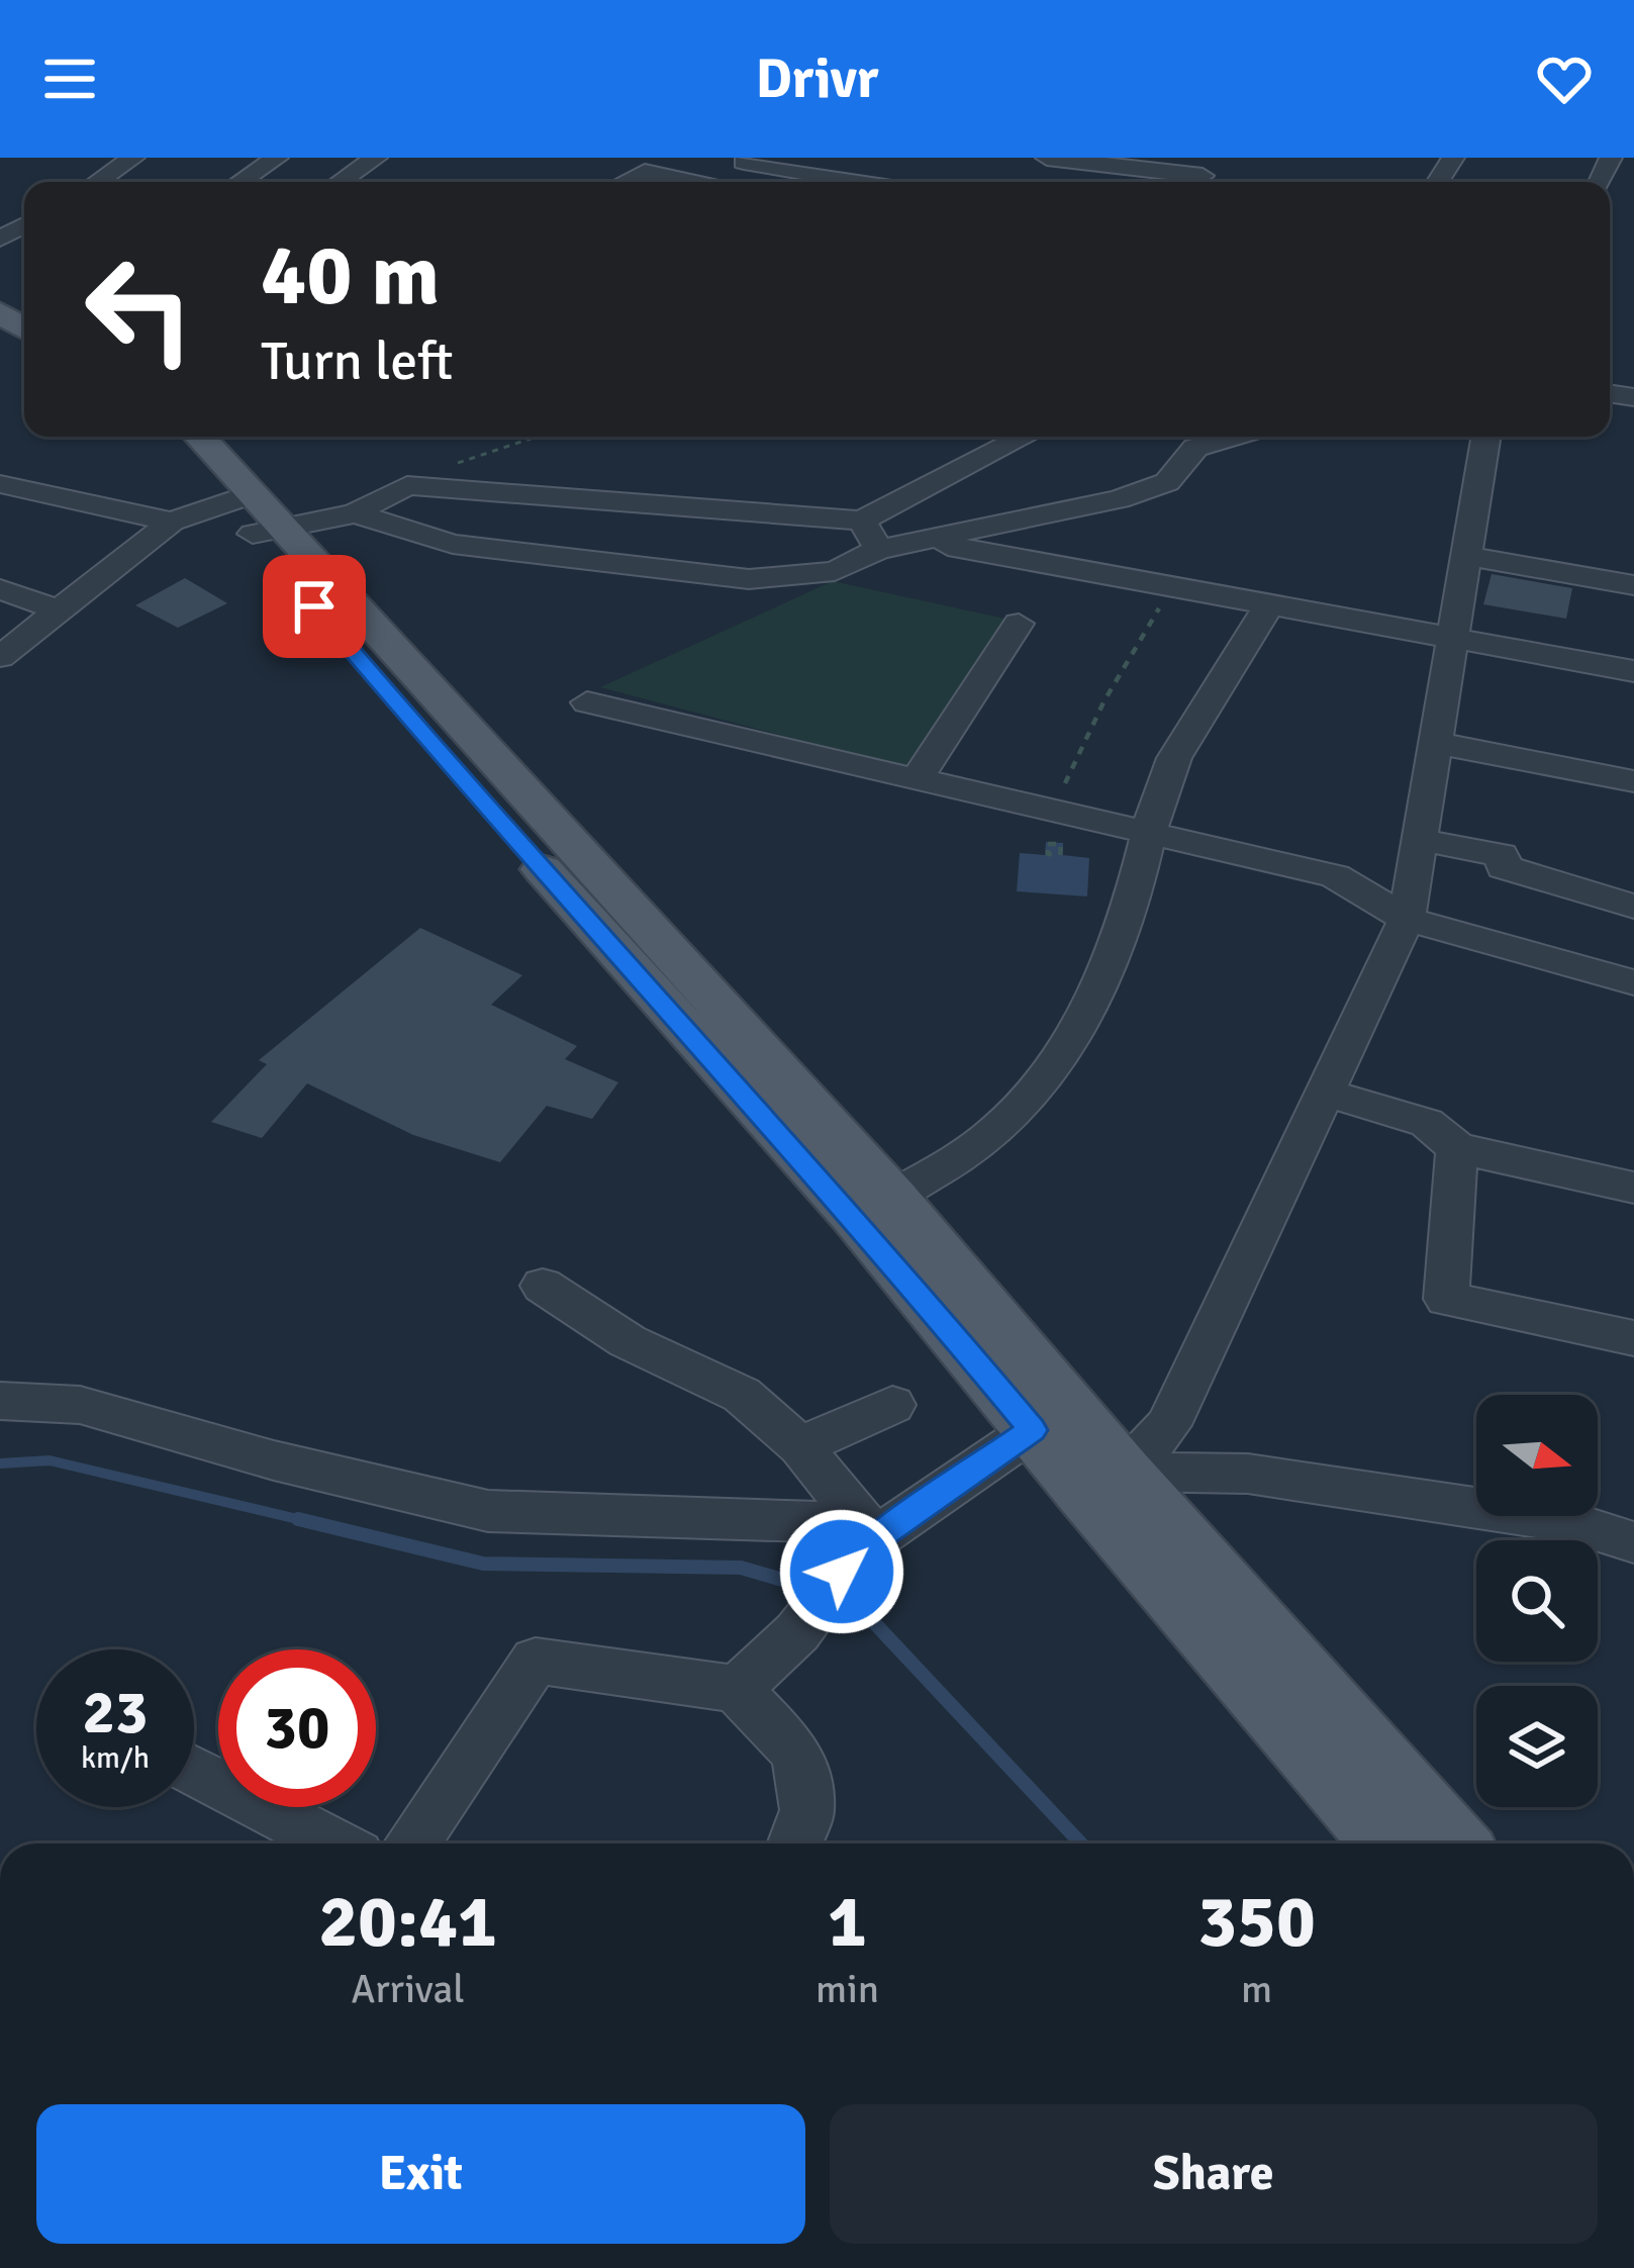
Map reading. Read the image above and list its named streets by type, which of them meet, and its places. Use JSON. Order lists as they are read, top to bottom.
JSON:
{
  "north": "right",
  "page": {
    "header": "Drivr",
    "turn": ["40 m", "Turn left"],
    "speed": "23 km/h",
    "limit": "30",
    "eta": [
      "20:41",
      "Arrival",
      "1",
      "min",
      "350",
      "m"
    ],
    "buttons": ["Exit", "Share"]
  }
}
